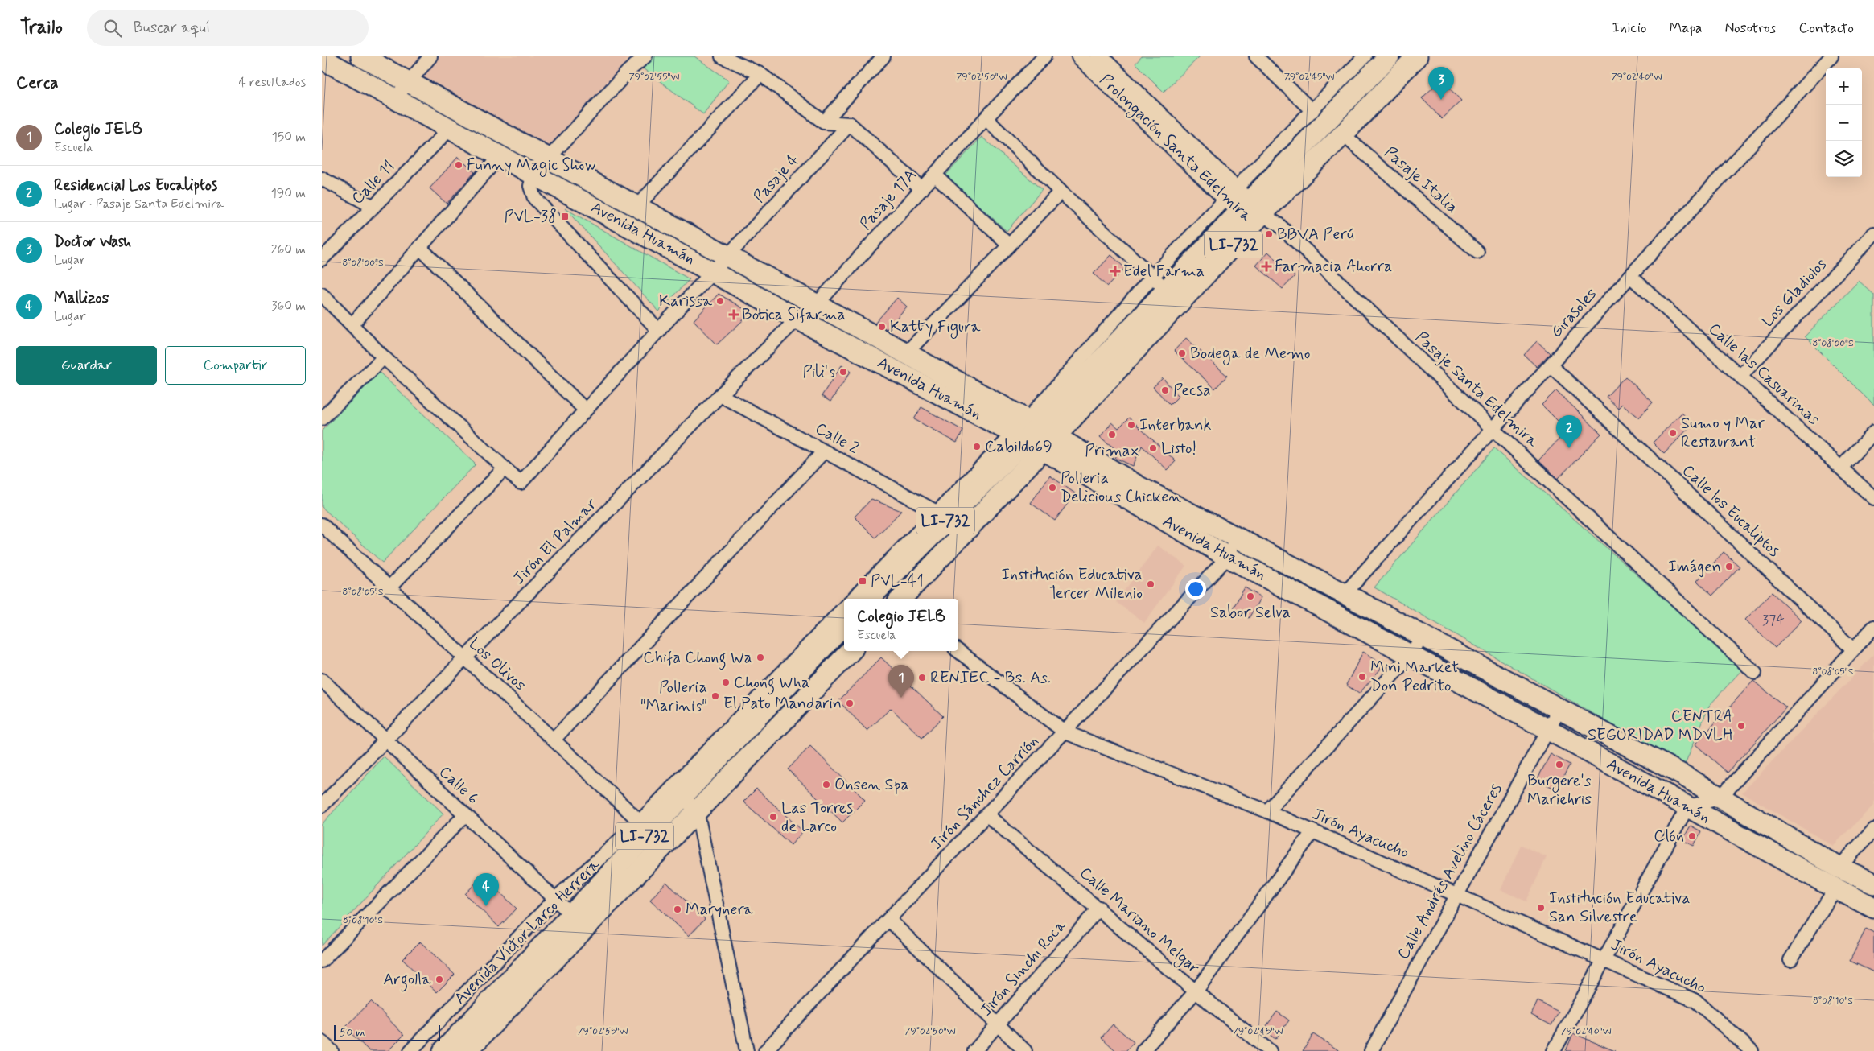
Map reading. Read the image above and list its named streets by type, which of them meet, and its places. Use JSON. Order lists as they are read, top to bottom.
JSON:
{
  "streets": {
    "main road": ["Avenida Huamán", "LI-732", "Avenida Víctor Larco Herrera"],
    "street": [
      "Prolongación Santa Edelmira",
      "Pasaje 4",
      "Pasaje Italia",
      "Calle 11",
      "Pasaje 17A",
      "Los Gladiolos",
      "Girasoles",
      "Calle las Casuarinas",
      "Pasaje Santa Edelmira",
      "Calle 2",
      "Calle los Eucaliptos",
      "Jirón El Palmar",
      "Los Olivos",
      "Calle 6",
      "Jirón Sánchez Carrión",
      "Jirón Ayacucho",
      "Calle Andrés Avelino Cáceres",
      "Calle Mariano Melgar",
      "Jirón Sinchi Roca"
    ]
  },
  "crossings": [
    ["Prolongación Santa Edelmira", "LI-732"],
    ["Prolongación Santa Edelmira", "Pasaje Santa Edelmira"],
    ["Pasaje 4", "Avenida Huamán"],
    ["Pasaje Italia", "LI-732"],
    ["Calle 11", "Avenida Huamán"],
    ["Pasaje 17A", "Avenida Huamán"],
    ["Pasaje 17A", "Jirón El Palmar"],
    ["Avenida Huamán", "LI-732"],
    ["Avenida Huamán", "Girasoles"],
    ["Avenida Huamán", "Jirón El Palmar"],
    ["Avenida Huamán", "Jirón Sánchez Carrión"],
    ["Avenida Huamán", "Calle Andrés Avelino Cáceres"],
    ["LI-732", "Pasaje Santa Edelmira"],
    ["Los Gladiolos", "Calle las Casuarinas"],
    ["Girasoles", "Calle las Casuarinas"],
    ["Girasoles", "Pasaje Santa Edelmira"],
    ["Girasoles", "Calle los Eucaliptos"],
    ["Calle 2", "Jirón El Palmar"],
    ["Jirón El Palmar", "Los Olivos"],
    ["Jirón El Palmar", "Calle 6"],
    ["Los Olivos", "Avenida Víctor Larco Herrera"],
    ["Calle 6", "Avenida Víctor Larco Herrera"],
    ["Jirón Sánchez Carrión", "Jirón Ayacucho"],
    ["Jirón Sánchez Carrión", "Calle Mariano Melgar"],
    ["Jirón Ayacucho", "Calle Andrés Avelino Cáceres"],
    ["Calle Mariano Melgar", "Jirón Sinchi Roca"]
  ],
  "places": {
    "other": [
      "Funny Magic Show",
      "BBVA Perú",
      "Karissa",
      "Katty Figura",
      "Bodega de Memo",
      "Pili's",
      "Pecsa",
      "Interbank",
      "Sumo y Mar Restaurant",
      "Primax",
      "Cabildo69",
      "Listo!",
      "Polleria Delicious Chicken",
      "Imágen",
      "Institución Educativa Tercer Milenio",
      "Sabor Selva",
      "Chifa Chong Wa",
      "Mini Market Don Pedrito",
      "RENIEC - Bs. As.",
      "Chong Wha",
      "Polleria \"Marinis\"",
      "El Pato Mandarin",
      "CENTRA SEGURIDAD MDVLH",
      "Burgere's Mariehris",
      "Onsen Spa",
      "Las Torres de Larco",
      "Clón",
      "Institución Educativa San Silvestre",
      "Marynera",
      "Argolla"
    ],
    "transit": ["PVL-38", "PVL-41"],
    "health": ["Farmacia Ahorra", "Edel Farma", "Botica Sifarma"]
  },
  "house_numbers": ["374"],
  "scale_bar": "50 m",
  "page": {
    "header": "Trailo",
    "search": "Buscar aquí",
    "nav": [
      "Inicio",
      "Mapa",
      "Nosotros",
      "Contacto"
    ],
    "heading": ["Cerca", "4 resultados"],
    "pins": [
      "3",
      "2",
      "1",
      "4"
    ],
    "map_buttons": ["+", "−"],
    "list": [
      {
        "mark": "1",
        "name": "Colegio JELB",
        "note": "Escuela",
        "value": "150 m"
      },
      {
        "mark": "2",
        "name": "Residencial Los Eucaliptos",
        "note": "Lugar · Pasaje Santa Edelmira",
        "value": "190 m"
      },
      {
        "mark": "3",
        "name": "Doctor Wash",
        "note": "Lugar",
        "value": "260 m"
      },
      {
        "mark": "4",
        "name": "Mallizos",
        "note": "Lugar",
        "value": "360 m"
      }
    ],
    "buttons": ["Guardar", "Compartir"],
    "popup": ["Colegio JELB", "Escuela"],
    "scale": "50 m"
  },
  "coordinates": [
    "79°02'55\"W",
    "79°02'50\"W",
    "79°02'45\"W",
    "79°02'40\"W",
    "8°08'00\"S",
    "8°08'05\"S",
    "8°08'10\"S"
  ]
}
